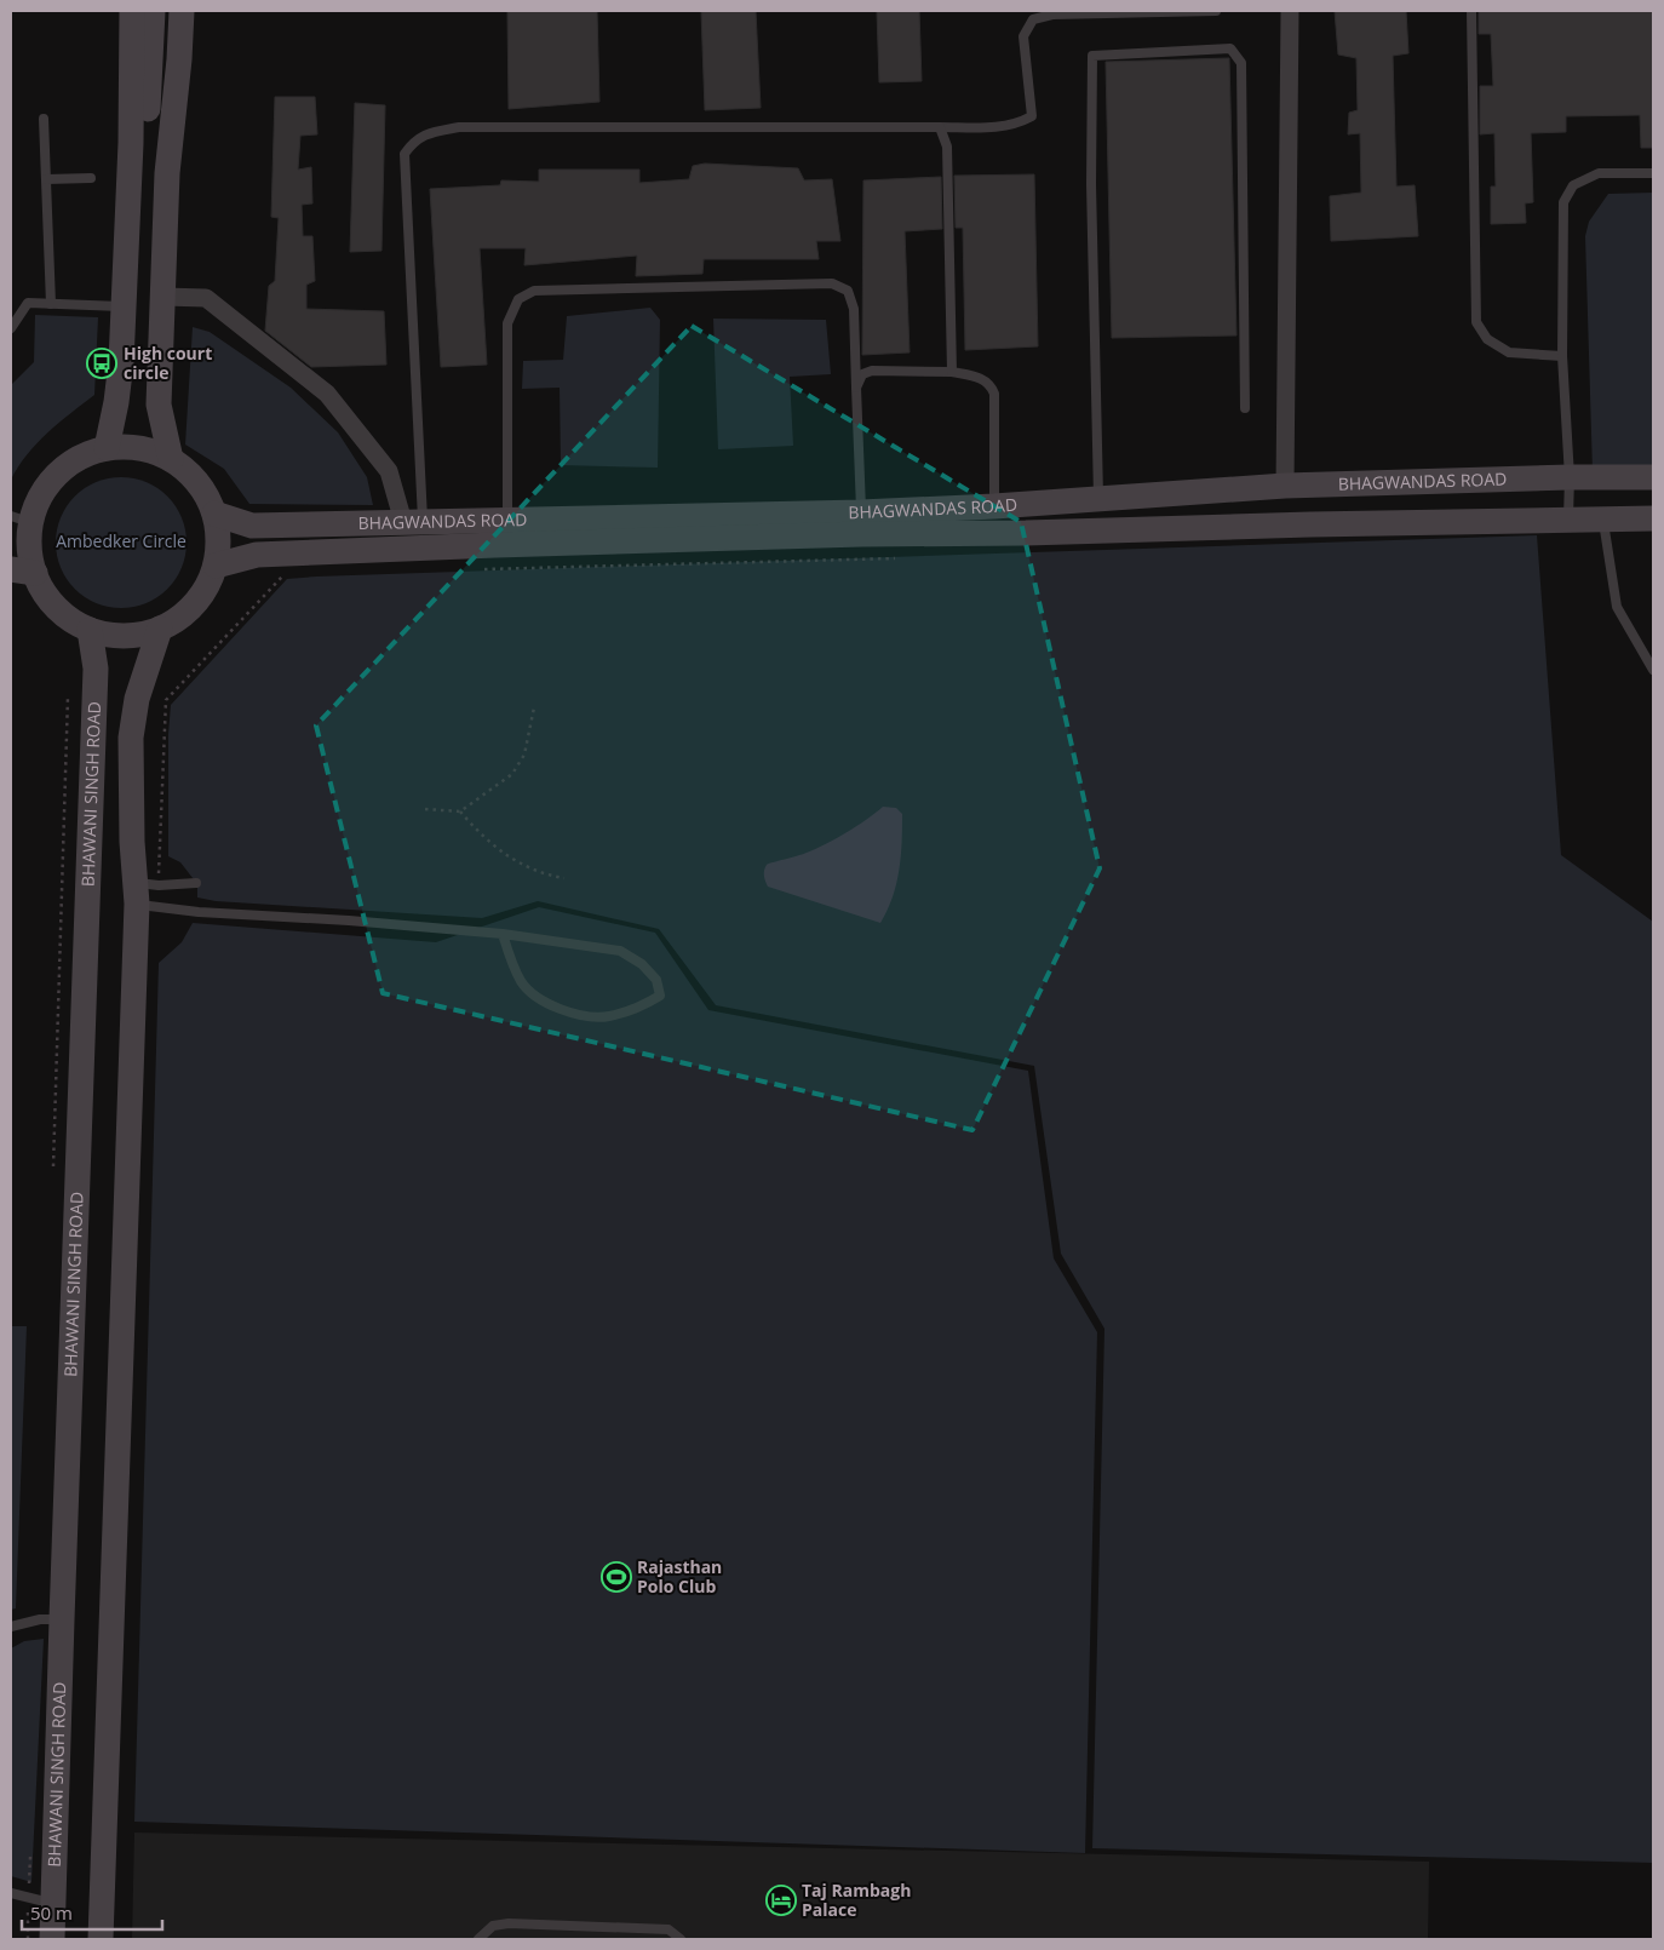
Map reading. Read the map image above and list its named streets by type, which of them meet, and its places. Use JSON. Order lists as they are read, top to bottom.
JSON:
{
  "streets": {
    "main road": ["BHAGWANDAS ROAD", "BHAWANI SINGH ROAD"]
  },
  "crossings": [
    ["BHAGWANDAS ROAD", "BHAWANI SINGH ROAD"]
  ],
  "parks": ["Ambedker Circle"],
  "places": {
    "bus stop": ["High court circle"],
    "sports": ["Rajasthan Polo Club"],
    "hotel": ["Taj Rambagh Palace"]
  },
  "scale_bar": "50 m"
}
